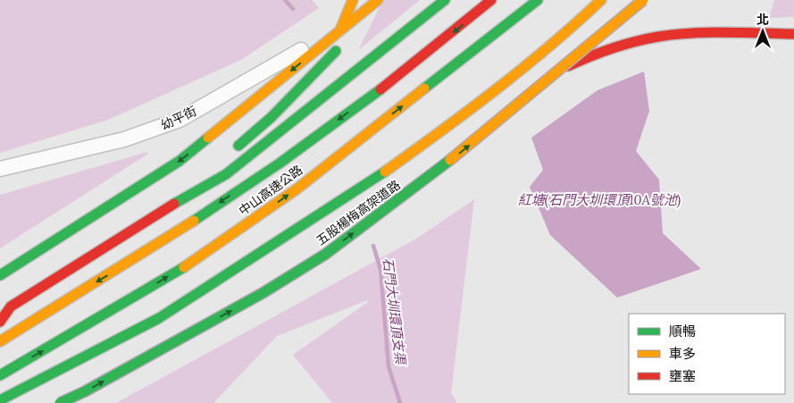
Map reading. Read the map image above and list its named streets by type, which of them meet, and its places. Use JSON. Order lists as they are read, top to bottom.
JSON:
{
  "streets": {
    "main road": ["中山高速公路", "五股楊梅高架道路"],
    "street": ["幼平街"]
  },
  "water": ["紅塘(石門大圳環頂10A號池)", "石門大圳環頂支渠"],
  "legend": ["順暢", "車多", "壅塞"],
  "north": "top"
}
